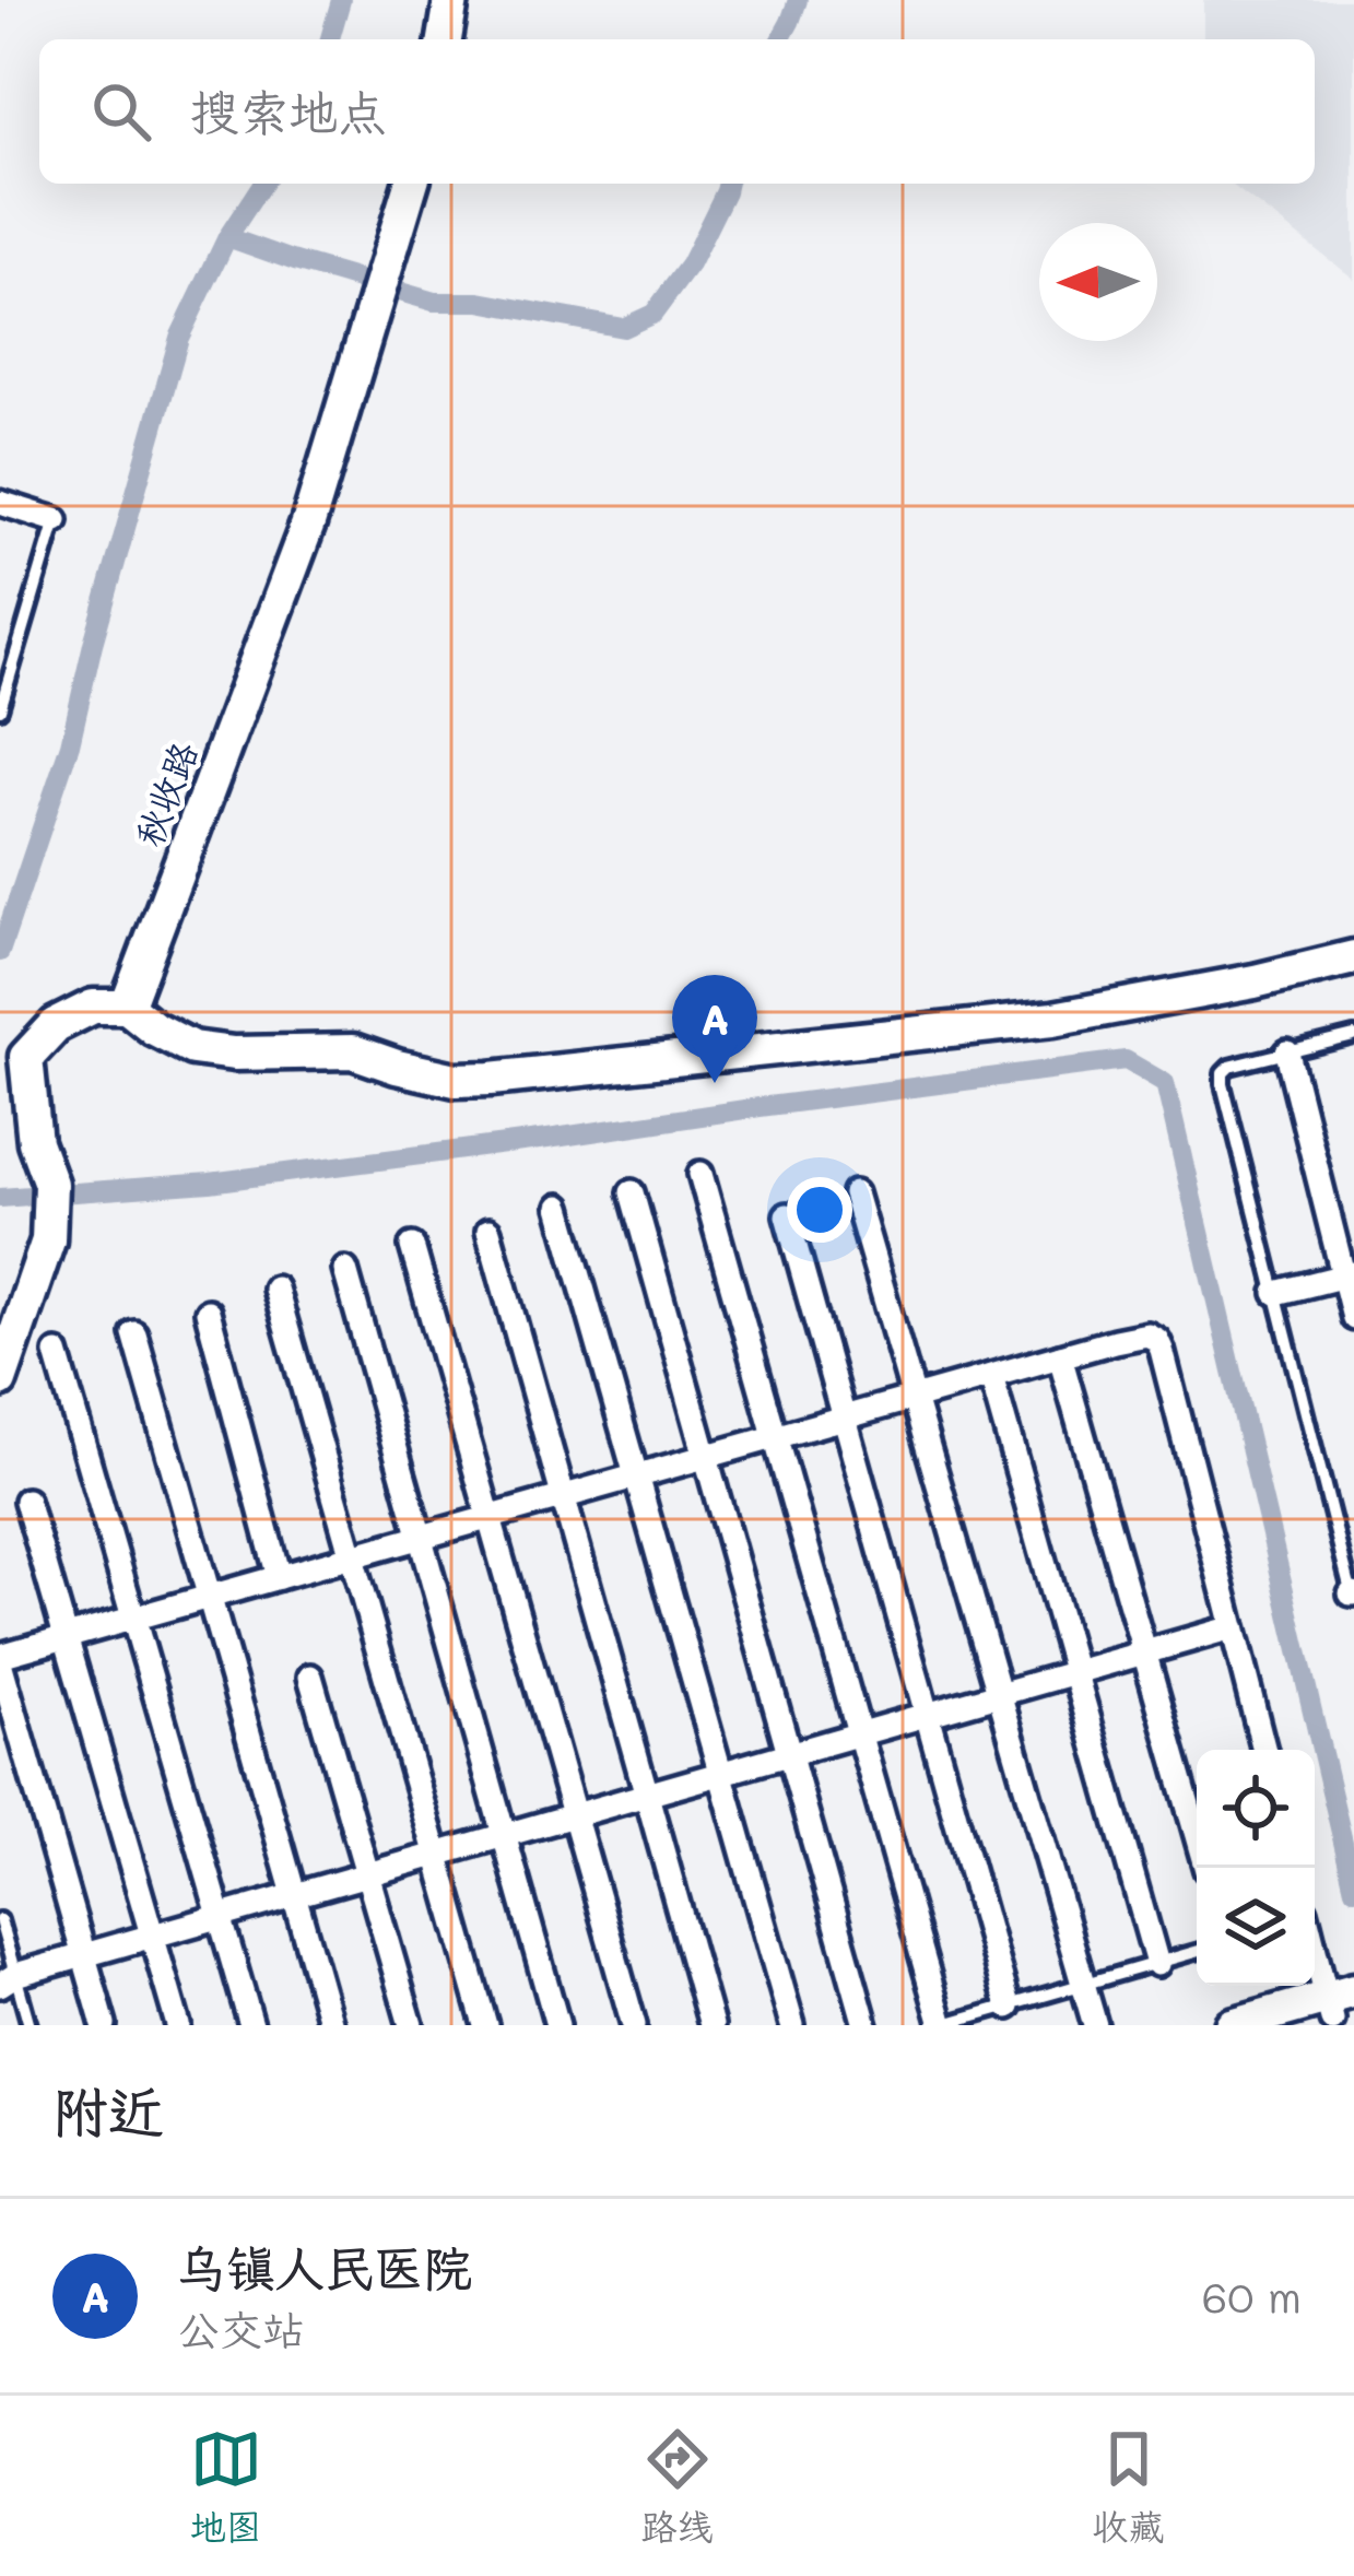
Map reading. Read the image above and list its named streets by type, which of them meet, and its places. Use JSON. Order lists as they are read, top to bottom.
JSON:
{
  "streets": {
    "street": ["秋收路"]
  },
  "north": "left",
  "page": {
    "search": "搜索地点",
    "pins": "A",
    "heading": "附近",
    "list": [
      {
        "mark": "A",
        "name": "乌镇人民医院",
        "note": "公交站",
        "value": "60 m"
      }
    ],
    "nav": ["地图", "路线", "收藏"]
  }
}
